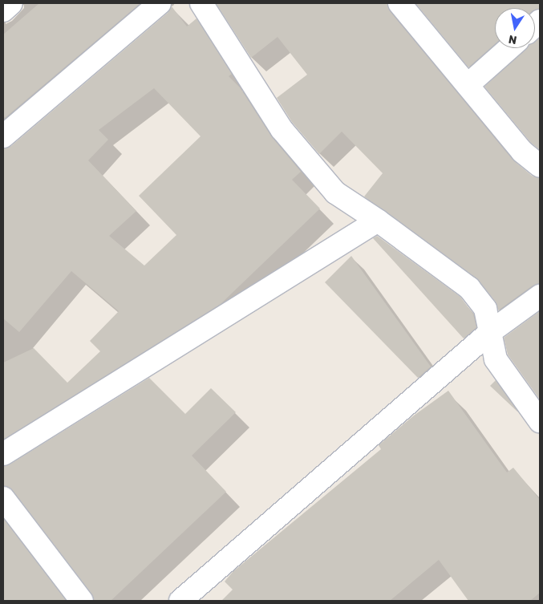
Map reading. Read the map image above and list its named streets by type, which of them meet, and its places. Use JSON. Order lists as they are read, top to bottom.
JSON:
{
  "north": "bottom"
}
